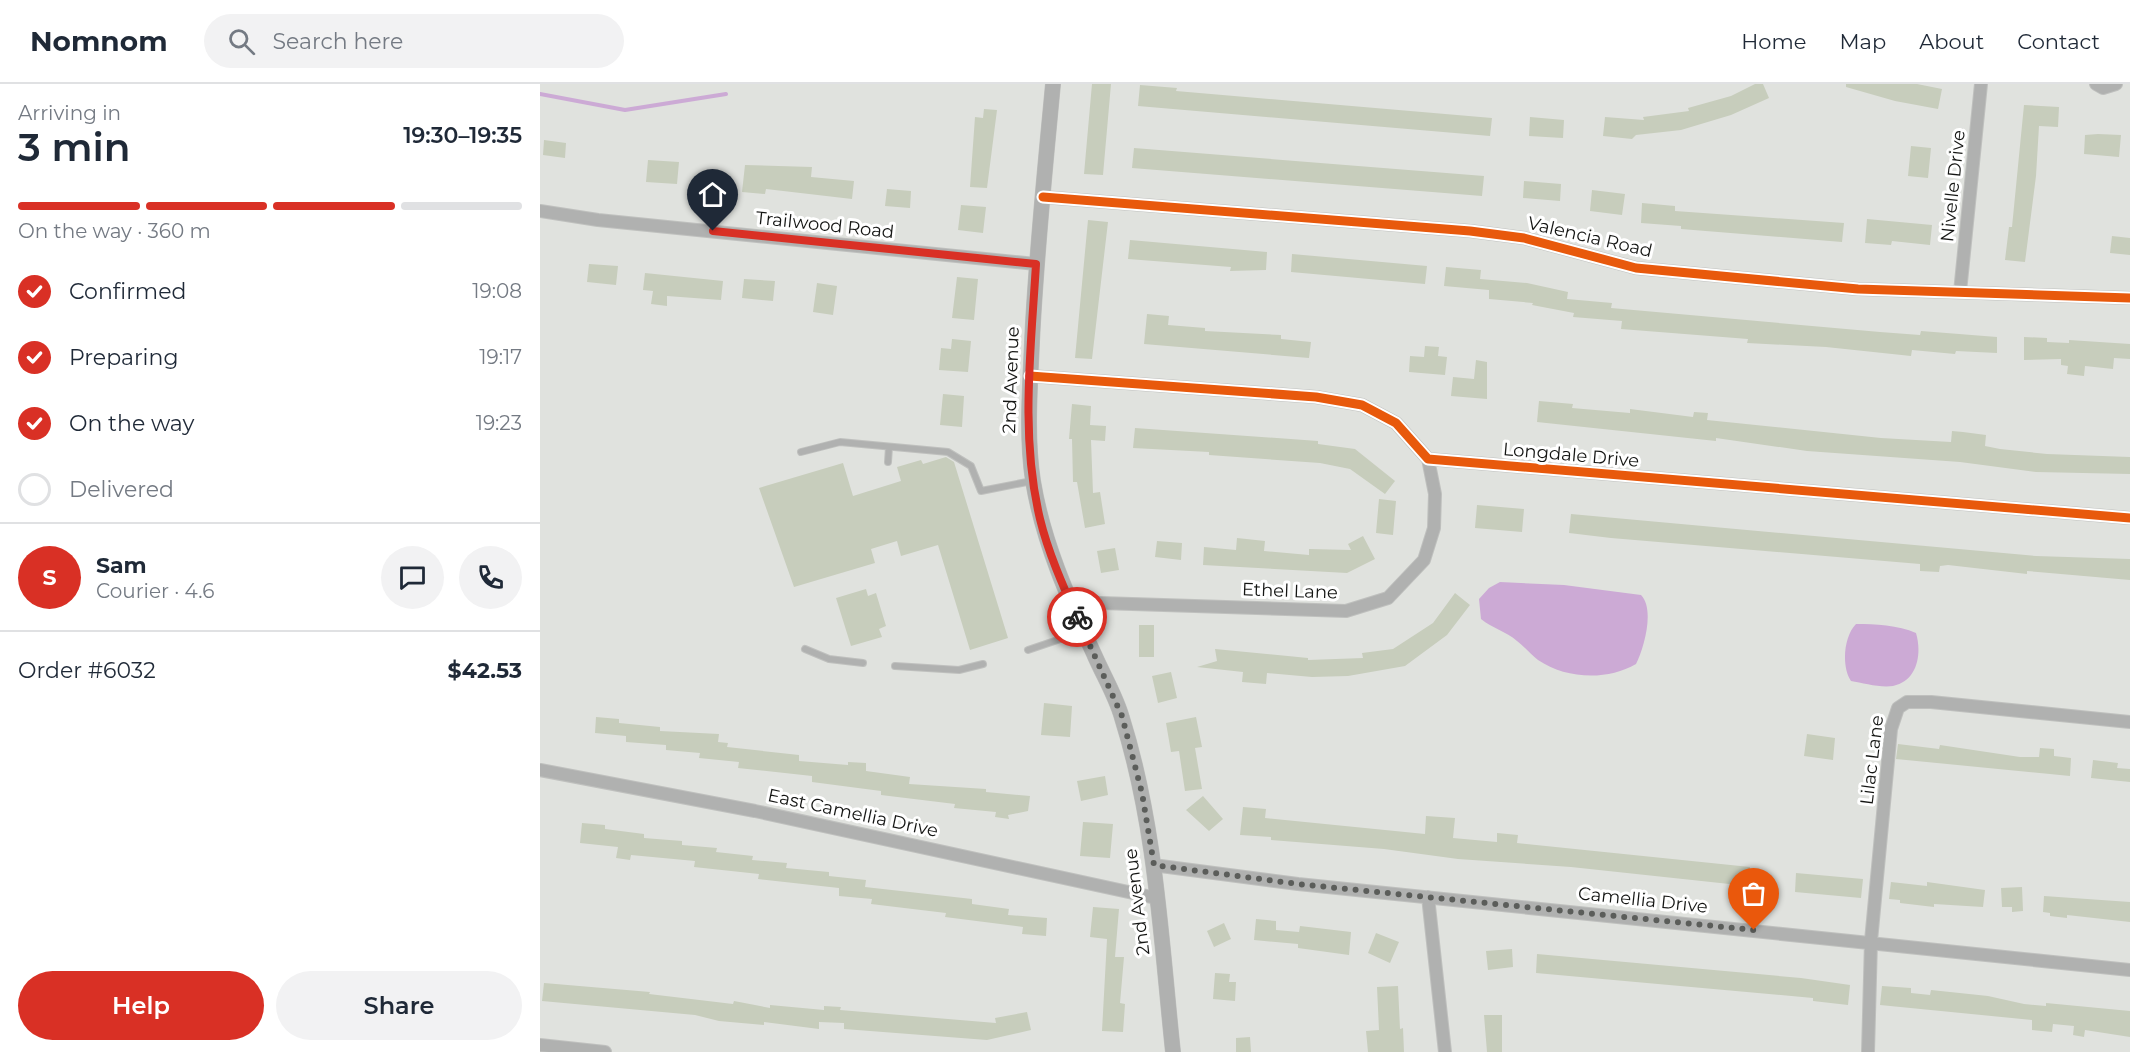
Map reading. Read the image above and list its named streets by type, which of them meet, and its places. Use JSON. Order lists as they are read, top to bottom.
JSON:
{
  "streets": {
    "street": [
      "Nivelle Drive",
      "Trailwood Road",
      "Valencia Road",
      "2nd Avenue",
      "Longdale Drive",
      "Ethel Lane",
      "Lilac Lane",
      "East Camellia Drive",
      "Camellia Drive"
    ]
  },
  "crossings": [
    ["Nivelle Drive", "Valencia Road"],
    ["Trailwood Road", "2nd Avenue"],
    ["Valencia Road", "2nd Avenue"],
    ["2nd Avenue", "Ethel Lane"],
    ["2nd Avenue", "East Camellia Drive"],
    ["2nd Avenue", "Camellia Drive"],
    ["Longdale Drive", "Ethel Lane"],
    ["Lilac Lane", "Camellia Drive"]
  ],
  "page": {
    "header": "Nomnom",
    "search": "Search here",
    "nav": [
      "Home",
      "Map",
      "About",
      "Contact"
    ],
    "heading": ["3 min", "Arriving in", "19:30–19:35"],
    "panel": [
      "Sam",
      "Courier · 4.6",
      "Order #6032",
      "$42.53"
    ],
    "bar": "On the way · 360 m",
    "list": [
      ["Confirmed", "19:08"],
      ["Preparing", "19:17"],
      ["On the way", "19:23"],
      "Delivered"
    ],
    "round": "S",
    "buttons": ["Help", "Share"]
  }
}
